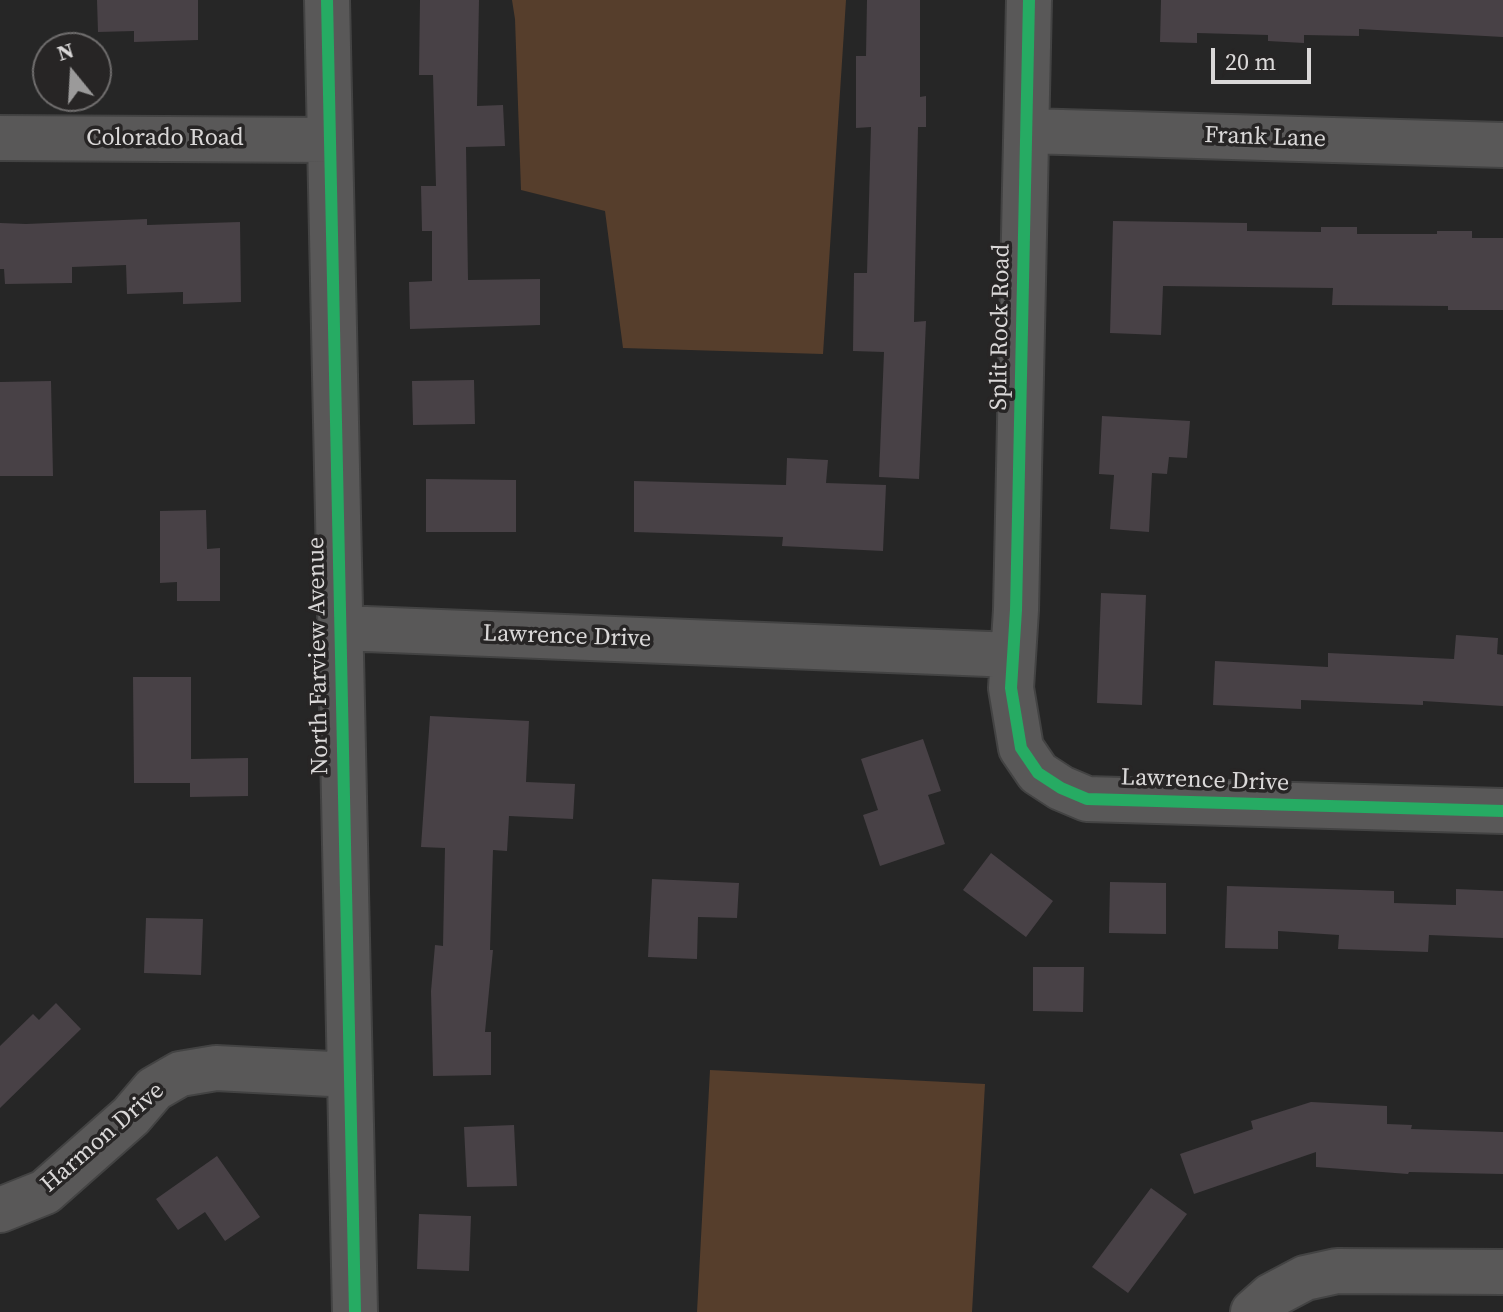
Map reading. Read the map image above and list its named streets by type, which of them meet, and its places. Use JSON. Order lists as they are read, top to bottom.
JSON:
{
  "streets": {
    "street": [
      "Frank Lane",
      "Colorado Road",
      "Split Rock Road",
      "Lawrence Drive",
      "North Farview Avenue",
      "Harmon Drive"
    ]
  },
  "crossings": [
    ["Frank Lane", "Split Rock Road"],
    ["Colorado Road", "North Farview Avenue"],
    ["Split Rock Road", "Lawrence Drive"],
    ["Lawrence Drive", "North Farview Avenue"],
    ["North Farview Avenue", "Harmon Drive"]
  ],
  "scale_bar": "20 m",
  "north": "top"
}
